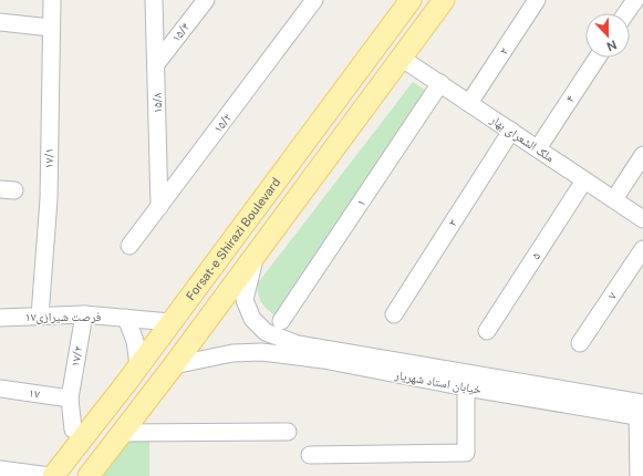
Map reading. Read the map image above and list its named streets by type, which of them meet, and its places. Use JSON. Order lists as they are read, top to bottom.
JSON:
{
  "streets": {
    "main road": ["Forsat-e Shirazi Boulevard"],
    "street": [
      "۱۵/۴",
      "۲",
      "۴",
      "۱۵/۸",
      "۱۵/۲",
      "ملک الشعرای بهار",
      "۱۷/۱",
      "۱",
      "۳",
      "۵",
      "۷",
      "۱۷فرصت شیرازی",
      "۱۷/۲",
      "خیابان استاد شهریار",
      "۱۷"
    ]
  },
  "crossings": [
    ["۱۵/۴", "۱۵/۸"],
    ["۲", "ملک الشعرای بهار"],
    ["۴", "ملک الشعرای بهار"],
    ["۱۵/۸", "۱۵/۲"],
    ["ملک الشعرای بهار", "۱"],
    ["ملک الشعرای بهار", "۳"],
    ["ملک الشعرای بهار", "۵"],
    ["۱۷/۱", "۱۷فرصت شیرازی"],
    ["Forsat-e Shirazi Boulevard", "۱۷فرصت شیرازی"],
    ["۱۷فرصت شیرازی", "۱۷/۲"],
    ["۱۷/۲", "۱۷"]
  ],
  "north": "bottom"
}
